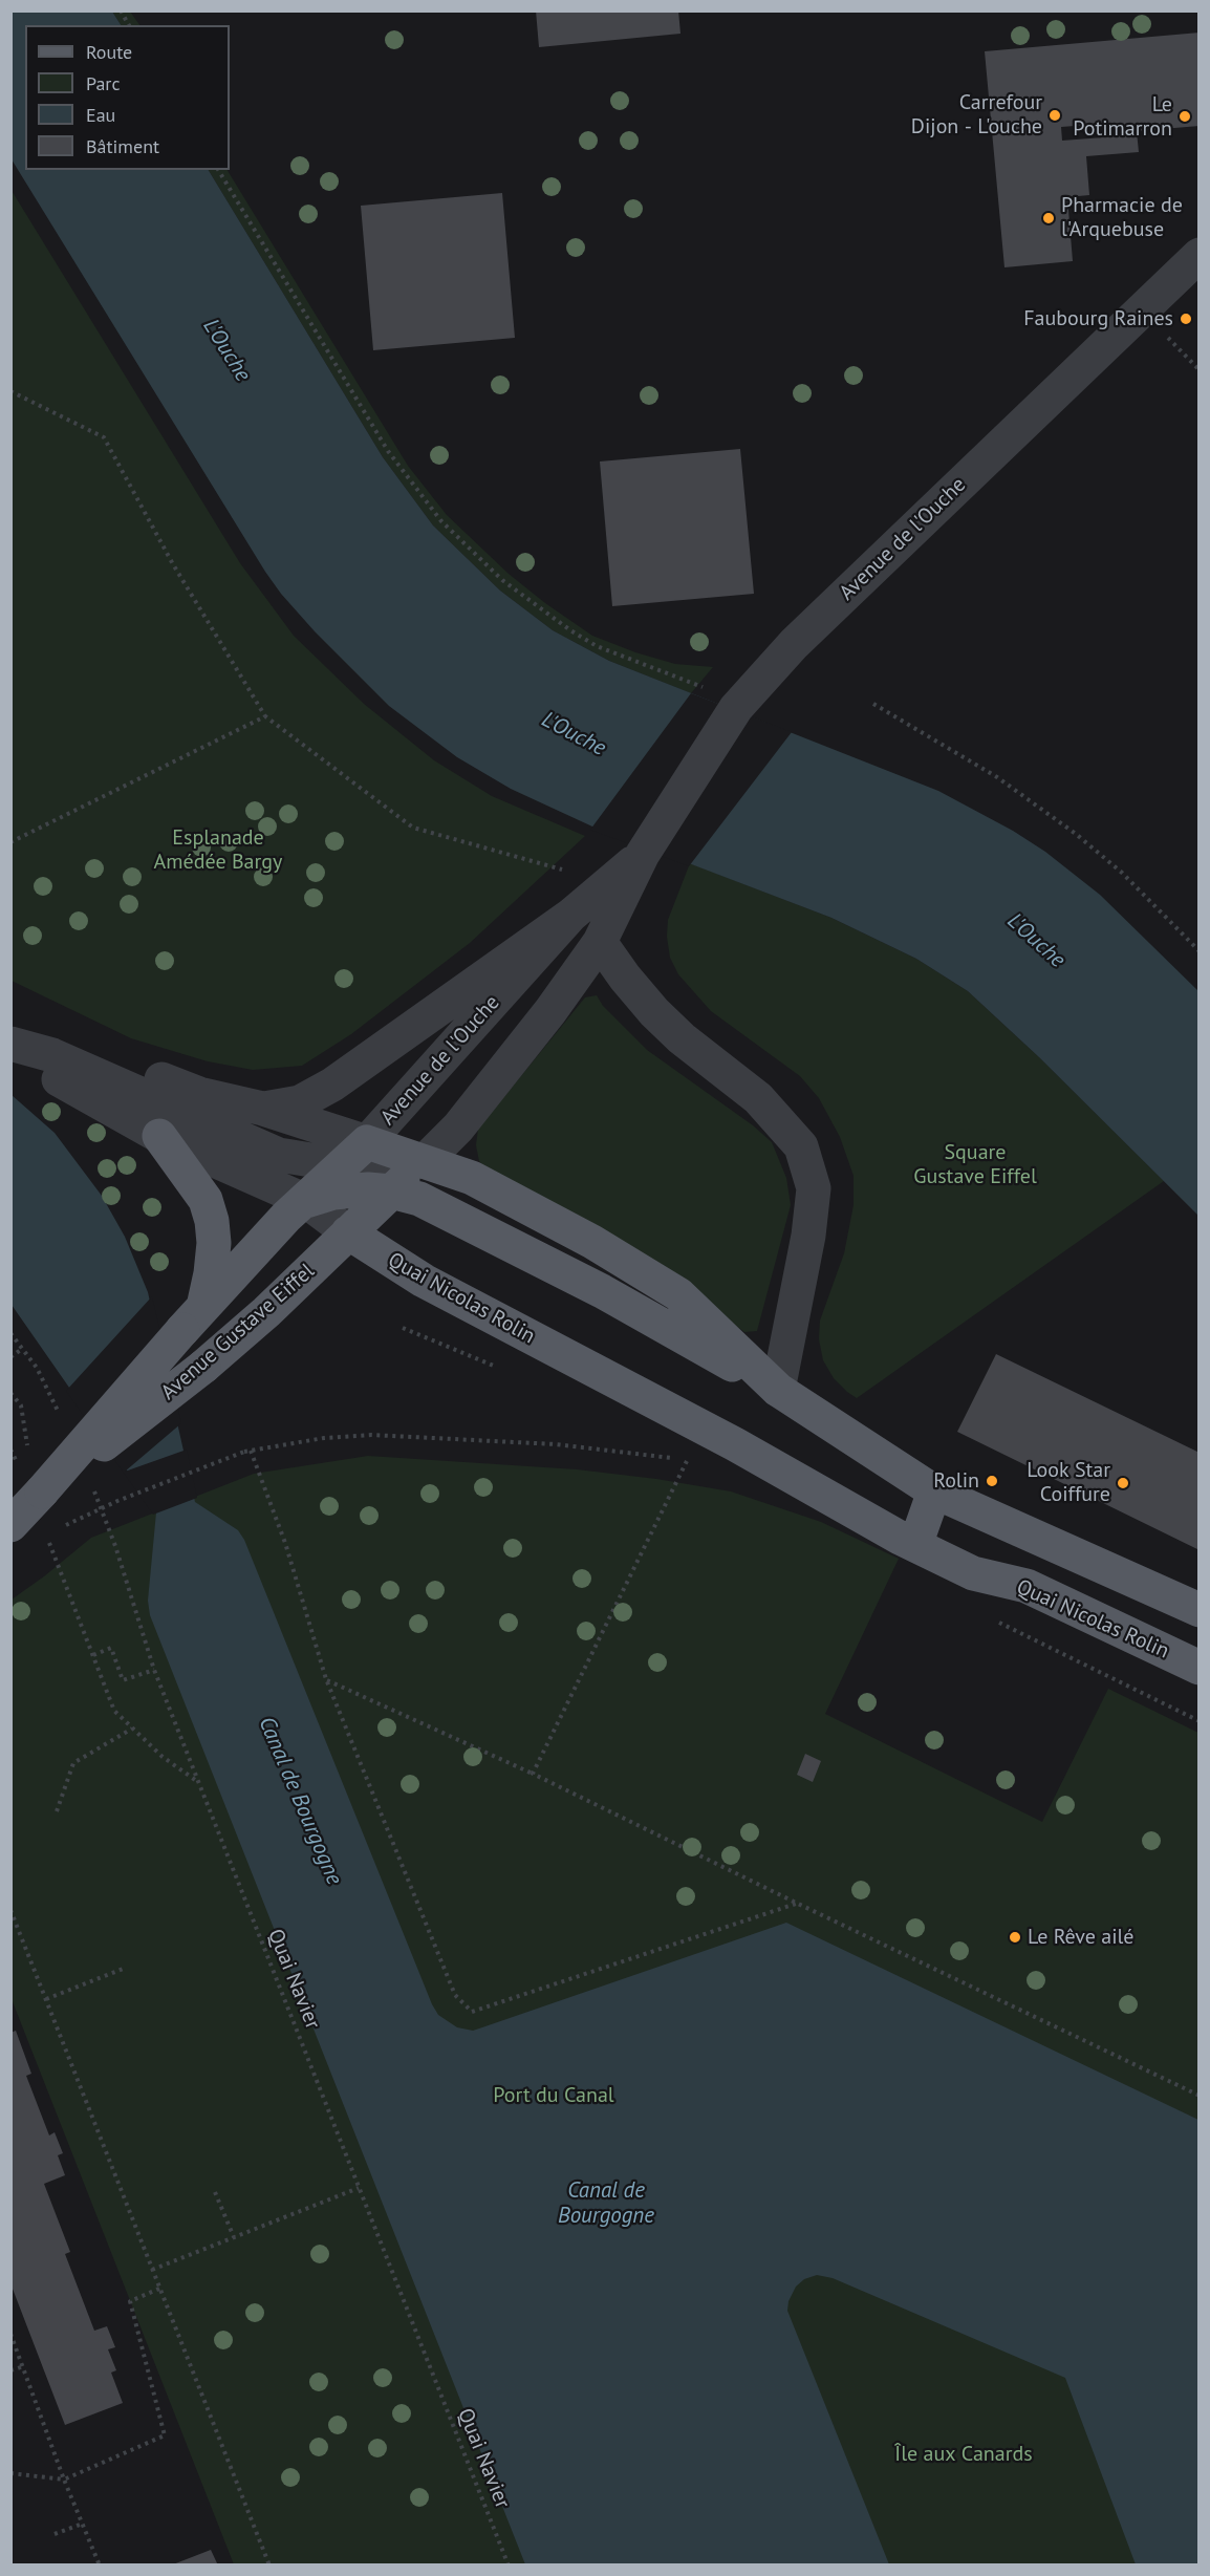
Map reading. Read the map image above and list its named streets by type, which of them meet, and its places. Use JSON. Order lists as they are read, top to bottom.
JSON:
{
  "streets": {
    "main road": ["Avenue de l'Ouche", "Quai Nicolas Rolin", "Avenue Gustave Eiffel"],
    "path": ["Quai Navier"]
  },
  "crossings": [
    ["Avenue de l'Ouche", "Quai Nicolas Rolin"],
    ["Avenue de l'Ouche", "Avenue Gustave Eiffel"],
    ["Quai Nicolas Rolin", "Avenue Gustave Eiffel"]
  ],
  "water": ["L'Ouche", "Canal de Bourgogne"],
  "parks": [
    "Esplanade Amédée Bargy",
    "Square Gustave Eiffel",
    "Port du Canal",
    "Île aux Canards"
  ],
  "places": [
    "Carrefour Dijon - L'ouche",
    "Le Potimarron",
    "Pharmacie de l'Arquebuse",
    "Faubourg Raines",
    "Rolin",
    "Look Star Coiffure",
    "Le Rêve ailé"
  ],
  "legend": [
    "Route",
    "Parc",
    "Eau",
    "Bâtiment"
  ]
}
